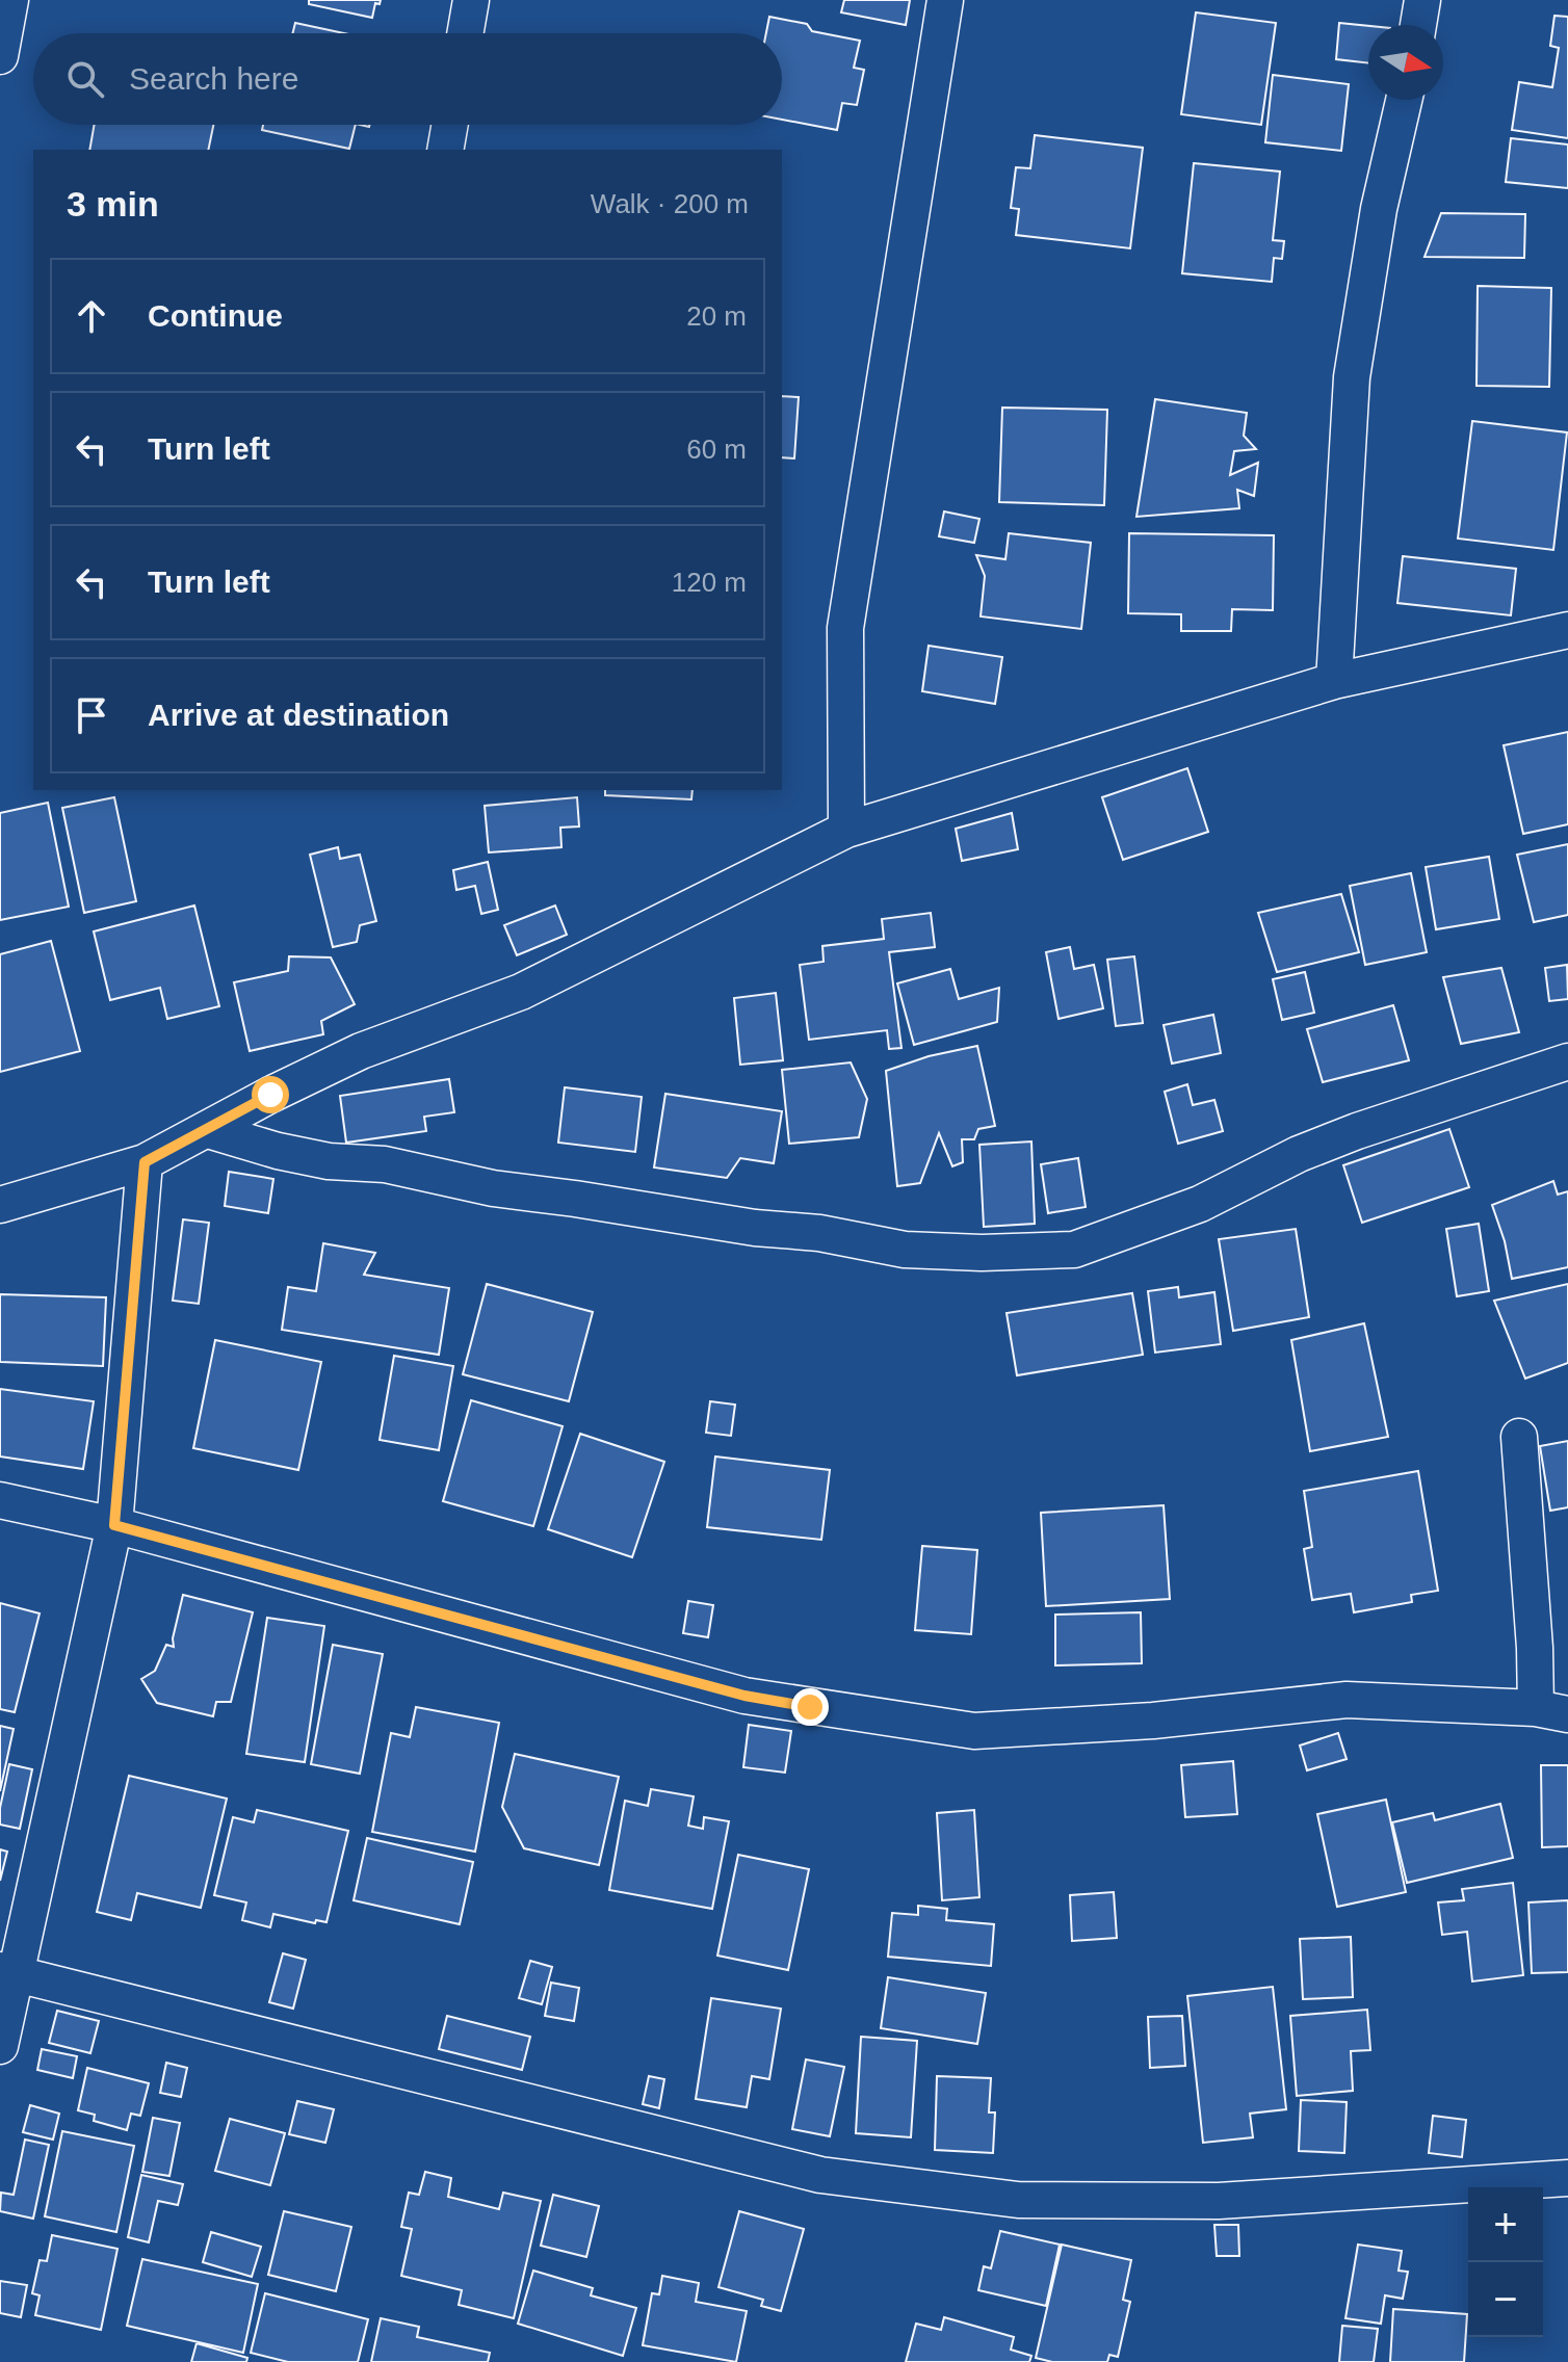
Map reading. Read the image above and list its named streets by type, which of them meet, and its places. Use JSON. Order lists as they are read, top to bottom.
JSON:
{
  "north": "right",
  "page": {
    "search": "Search here",
    "heading": ["3 min", "Walk · 200 m"],
    "list": [
      ["Continue", "20 m"],
      ["Turn left", "60 m"],
      ["Turn left", "120 m"],
      "Arrive at destination"
    ],
    "map_buttons": ["+", "−"]
  }
}
